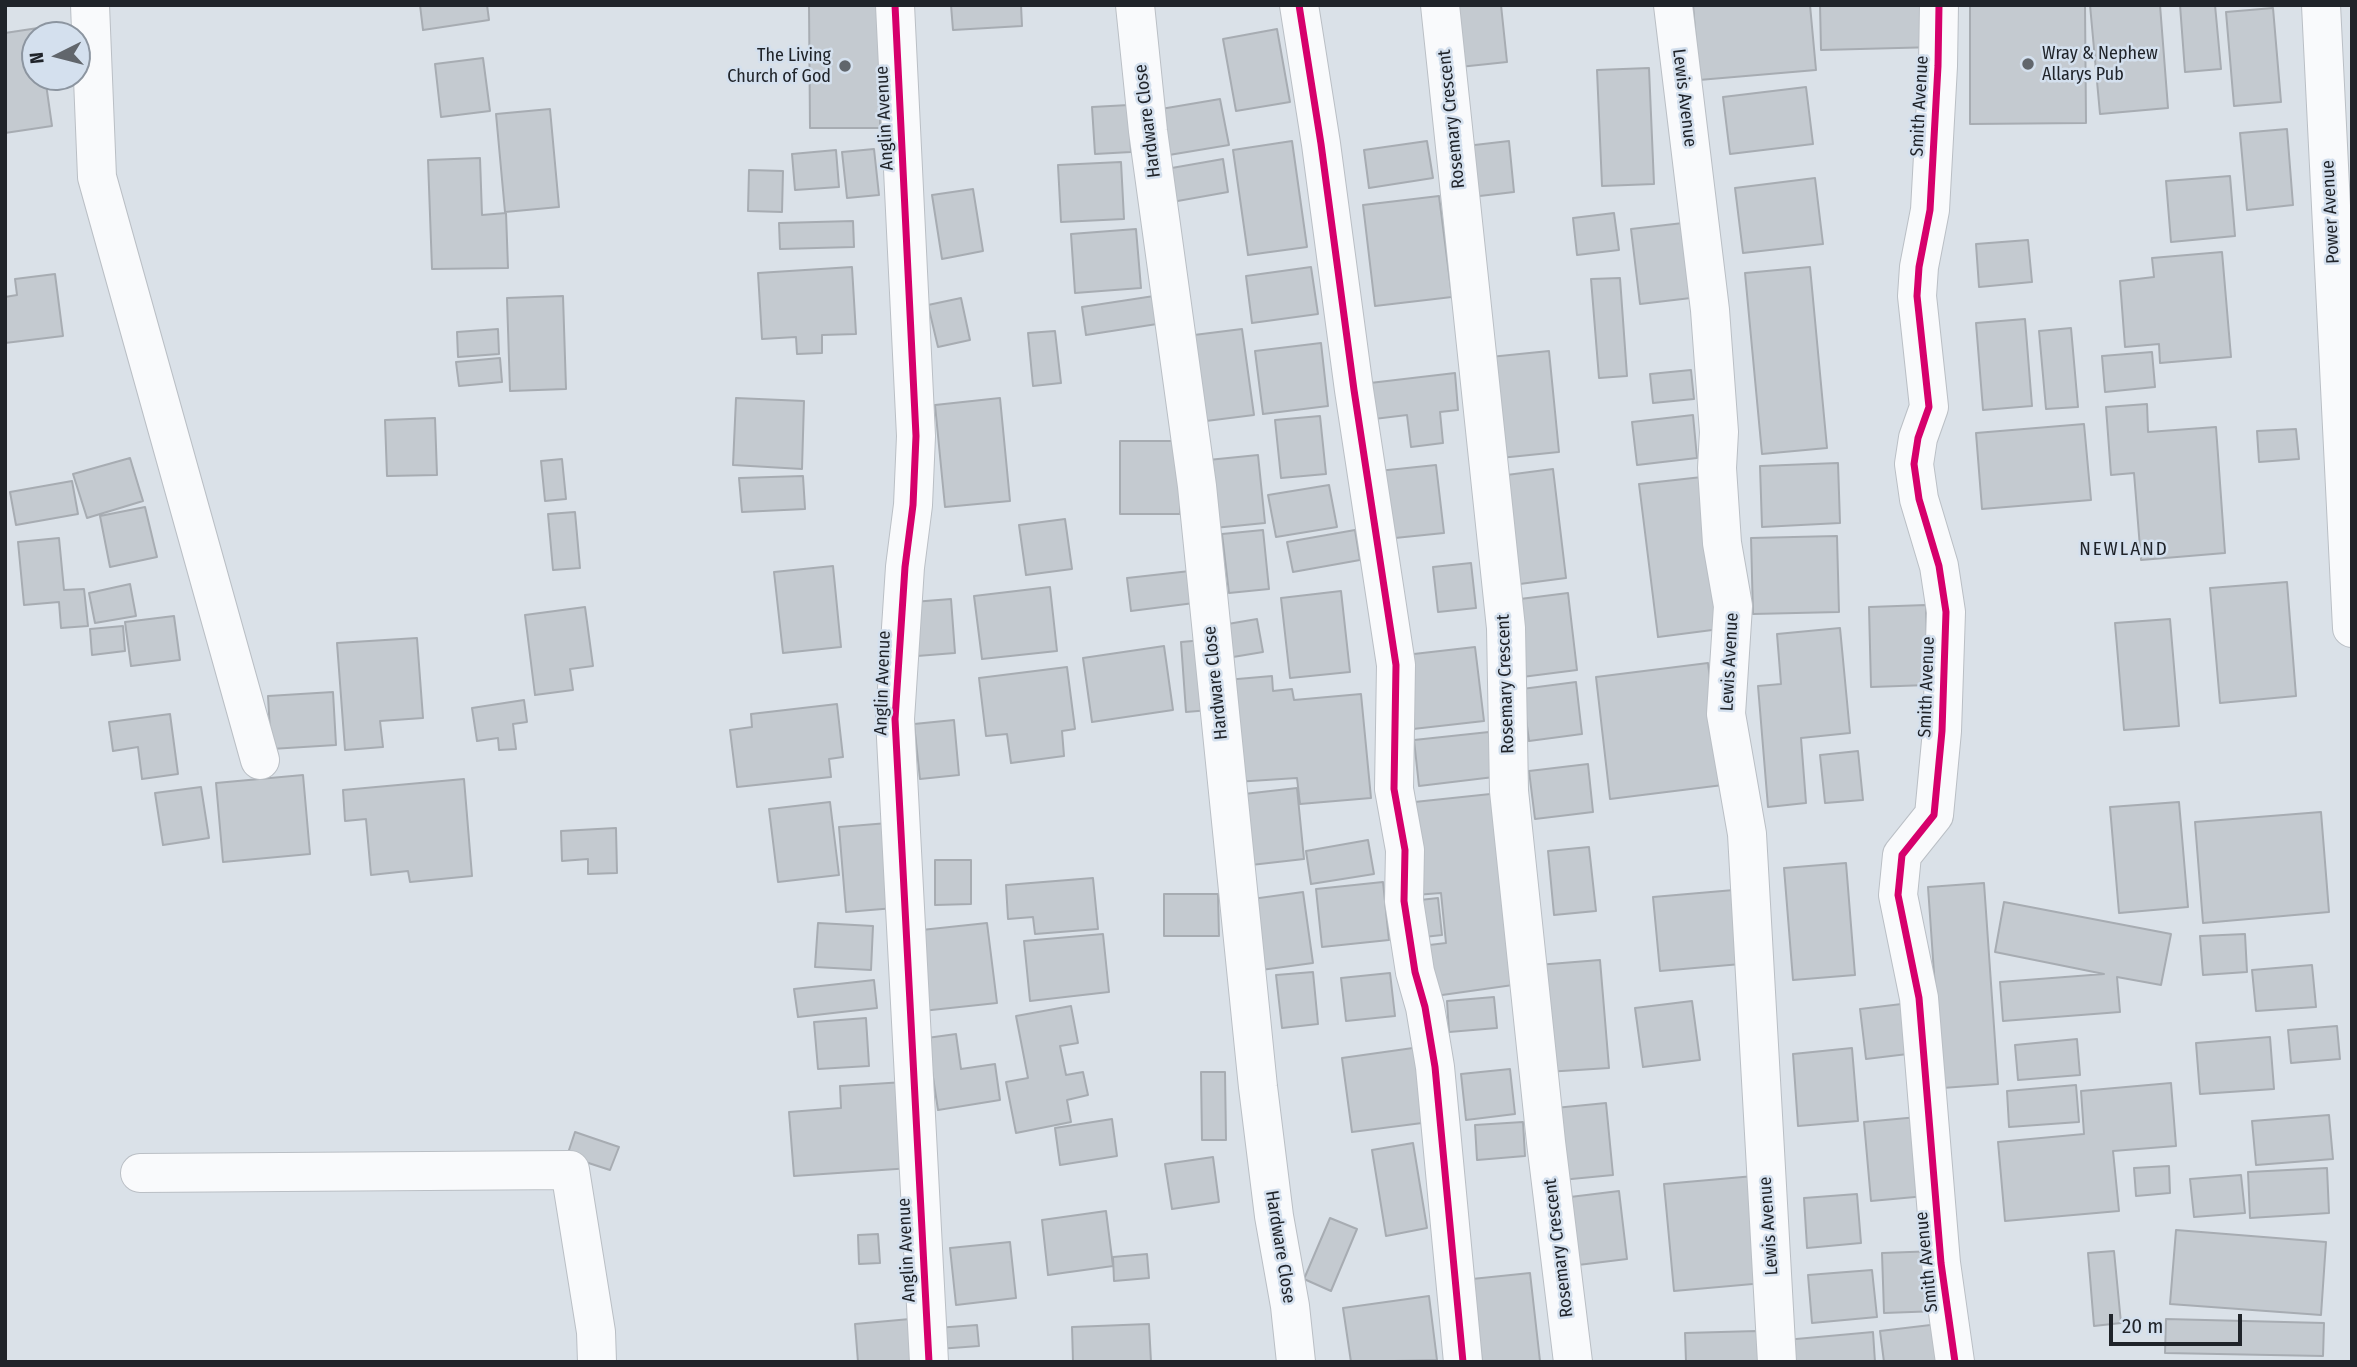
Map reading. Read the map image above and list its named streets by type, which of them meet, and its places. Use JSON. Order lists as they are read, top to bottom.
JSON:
{
  "streets": {
    "street": [
      "Lewis Avenue",
      "Smith Avenue",
      "Anglin Avenue",
      "Rosemary Crescent",
      "Hardware Close",
      "Power Avenue"
    ]
  },
  "districts": ["NEWLAND"],
  "places": ["Wray & Nephew Allarys Pub", "The Living Church of God"],
  "scale_bar": "20 m",
  "north": "left"
}
